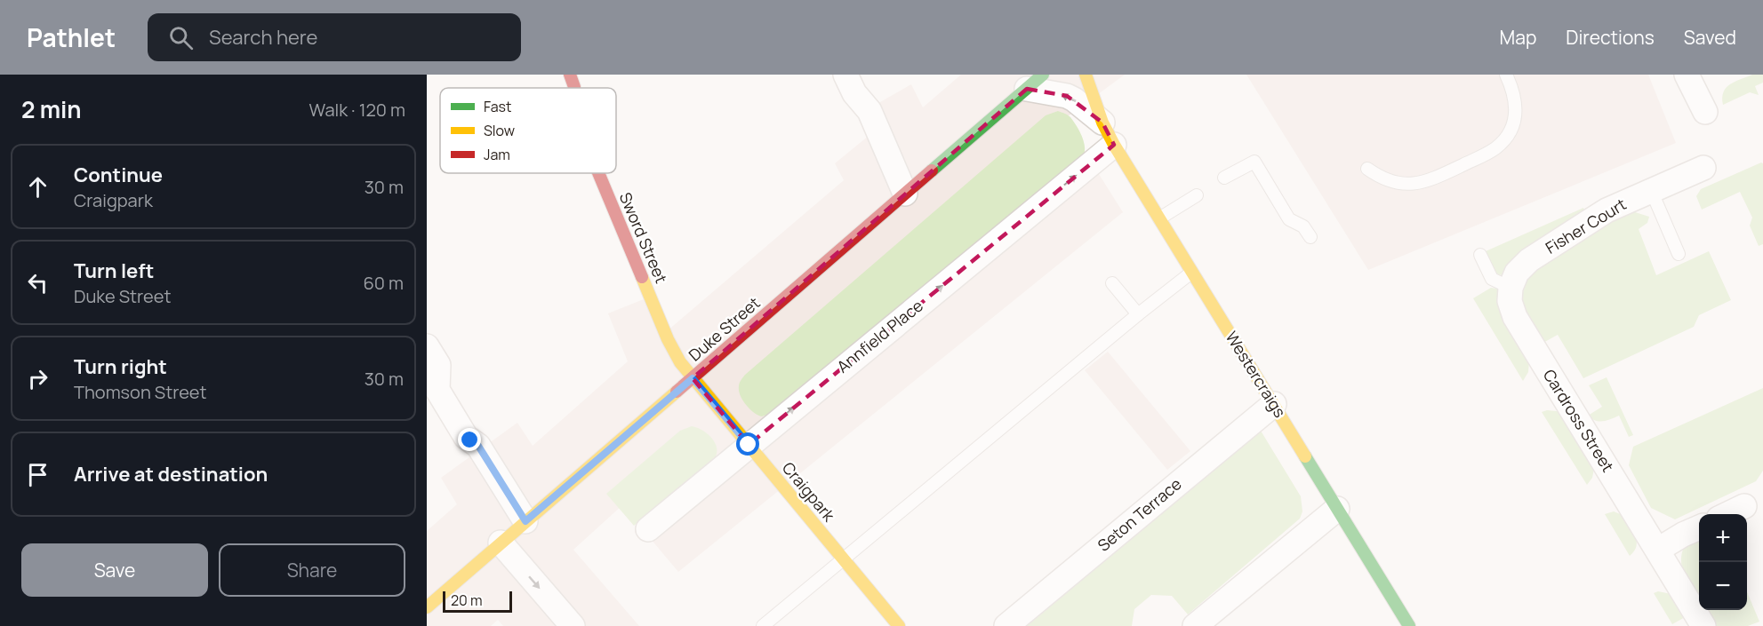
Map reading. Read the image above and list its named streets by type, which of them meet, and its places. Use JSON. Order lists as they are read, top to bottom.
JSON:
{
  "streets": {
    "street": [
      "Fisher Court",
      "Sword Street",
      "Duke Street",
      "Annfield Place",
      "Westercraigs",
      "Cardross Street",
      "Craigpark",
      "Seton Terrace"
    ]
  },
  "crossings": [
    ["Fisher Court", "Cardross Street"],
    ["Sword Street", "Duke Street"],
    ["Sword Street", "Craigpark"],
    ["Duke Street", "Westercraigs"],
    ["Duke Street", "Craigpark"],
    ["Annfield Place", "Westercraigs"],
    ["Annfield Place", "Craigpark"],
    ["Westercraigs", "Seton Terrace"]
  ],
  "one_way": ["Annfield Place"],
  "legend": ["Fast", "Slow", "Jam"],
  "scale_bar": "20 m",
  "page": {
    "header": "Pathlet",
    "search": "Search here",
    "nav": ["Map", "Directions", "Saved"],
    "heading": ["2 min", "Walk · 120 m"],
    "list": [
      ["Continue", "Craigpark", "30 m"],
      ["Turn left", "Duke Street", "60 m"],
      ["Turn right", "Thomson Street", "30 m"],
      "Arrive at destination"
    ],
    "map_buttons": ["+", "−"],
    "buttons": ["Save", "Share"],
    "scale": "20 m"
  }
}
